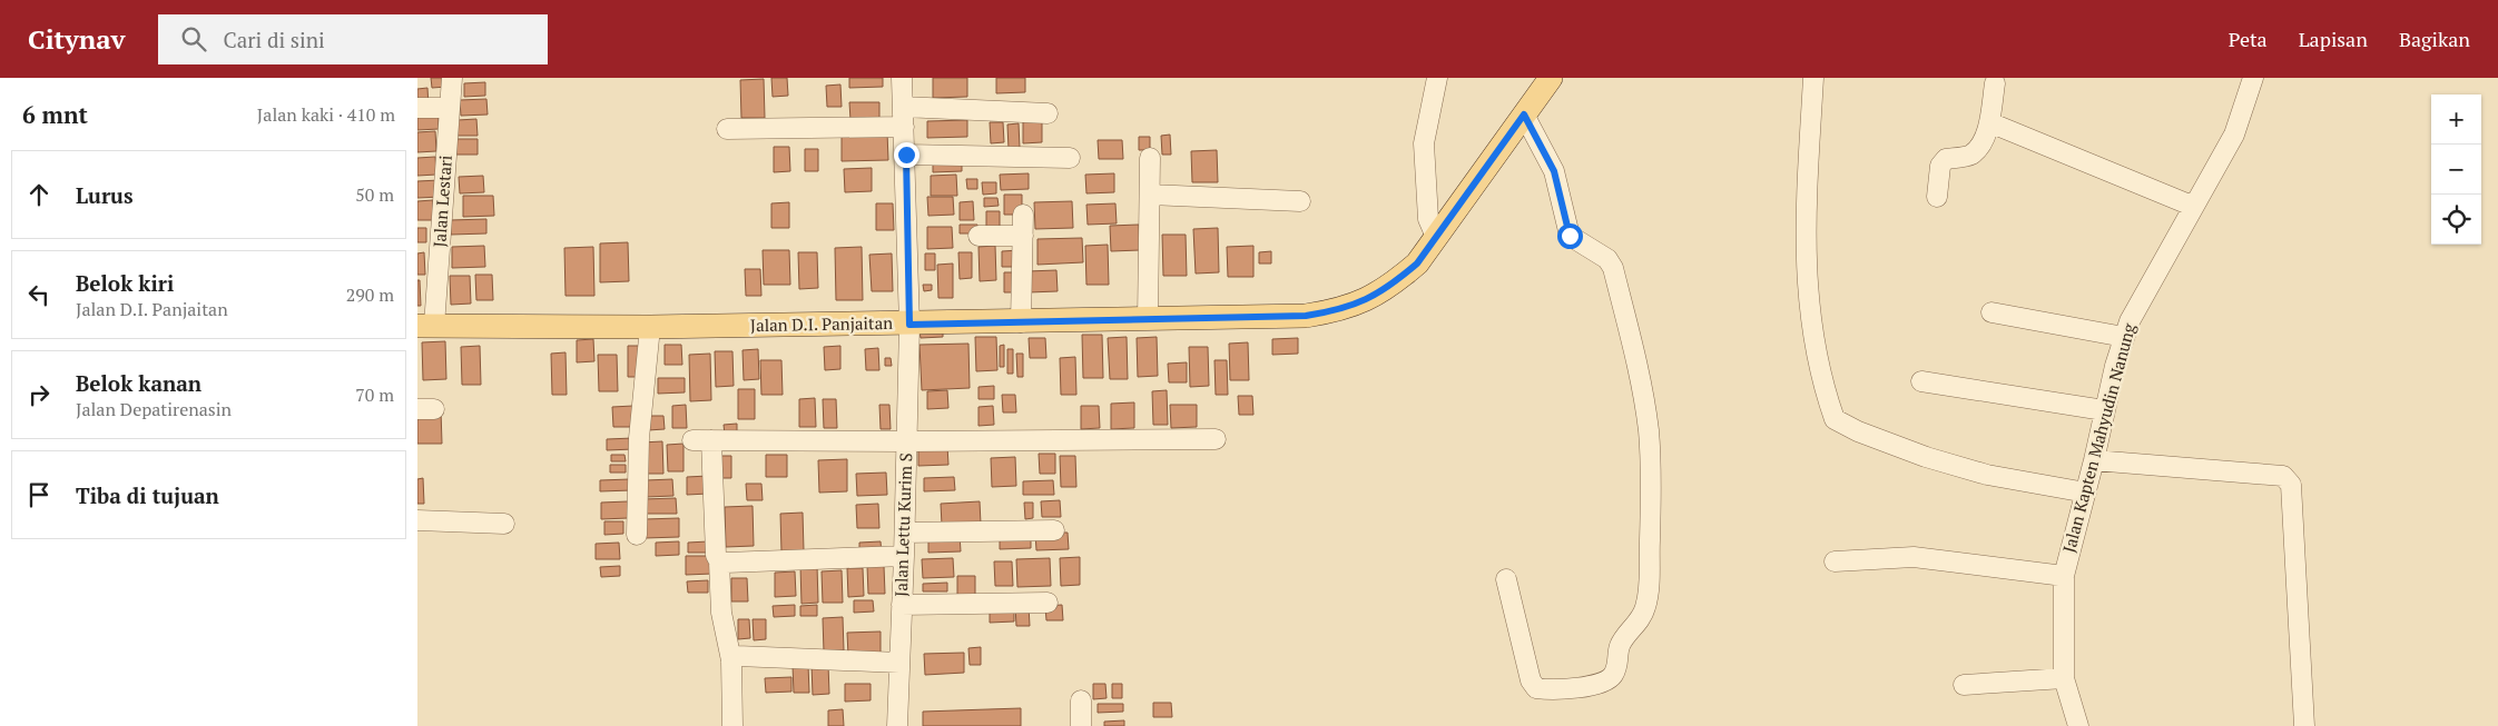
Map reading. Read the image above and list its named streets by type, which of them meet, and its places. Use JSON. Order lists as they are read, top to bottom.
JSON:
{
  "streets": {
    "main road": ["Jalan D.I. Panjaitan"],
    "street": ["Jalan Lestari", "Jalan Kapten Mahyudin Nanung", "Jalan Lettu Kurim S"]
  },
  "crossings": [
    ["Jalan Lestari", "Jalan D.I. Panjaitan"],
    ["Jalan D.I. Panjaitan", "Jalan Lettu Kurim S"]
  ],
  "page": {
    "header": "Citynav",
    "search": "Cari di sini",
    "nav": ["Peta", "Lapisan", "Bagikan"],
    "heading": ["6 mnt", "Jalan kaki · 410 m"],
    "map_buttons": ["+", "−"],
    "list": [
      ["Lurus", "50 m"],
      ["Belok kiri", "Jalan D.I. Panjaitan", "290 m"],
      ["Belok kanan", "Jalan Depatirenasin", "70 m"],
      "Tiba di tujuan"
    ]
  }
}
